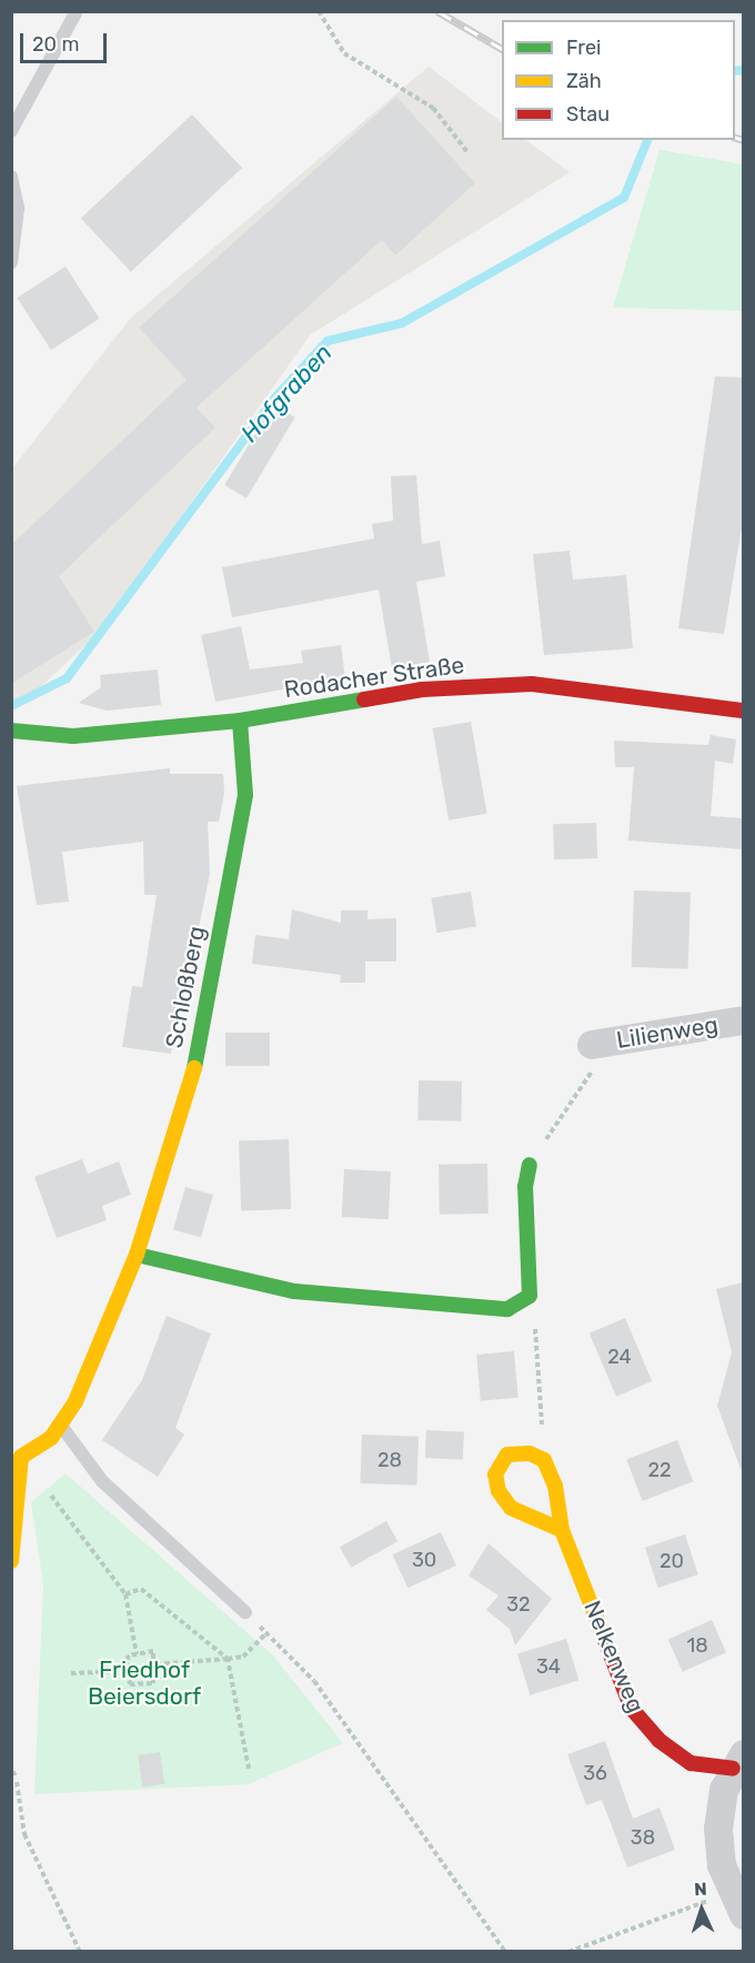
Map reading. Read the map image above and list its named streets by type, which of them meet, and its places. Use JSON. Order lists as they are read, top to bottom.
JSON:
{
  "streets": {
    "street": [
      "Rodacher Straße",
      "Schloßberg",
      "Lilienweg",
      "Nelkenweg"
    ]
  },
  "crossings": [
    ["Rodacher Straße", "Schloßberg"]
  ],
  "water": ["Hofgraben"],
  "parks": ["Friedhof Beiersdorf"],
  "house_numbers": [
    "24",
    "28",
    "22",
    "30",
    "20",
    "32",
    "18",
    "34",
    "36",
    "38"
  ],
  "legend": ["Frei", "Zäh", "Stau"],
  "scale_bar": "20 m",
  "north": "top"
}
